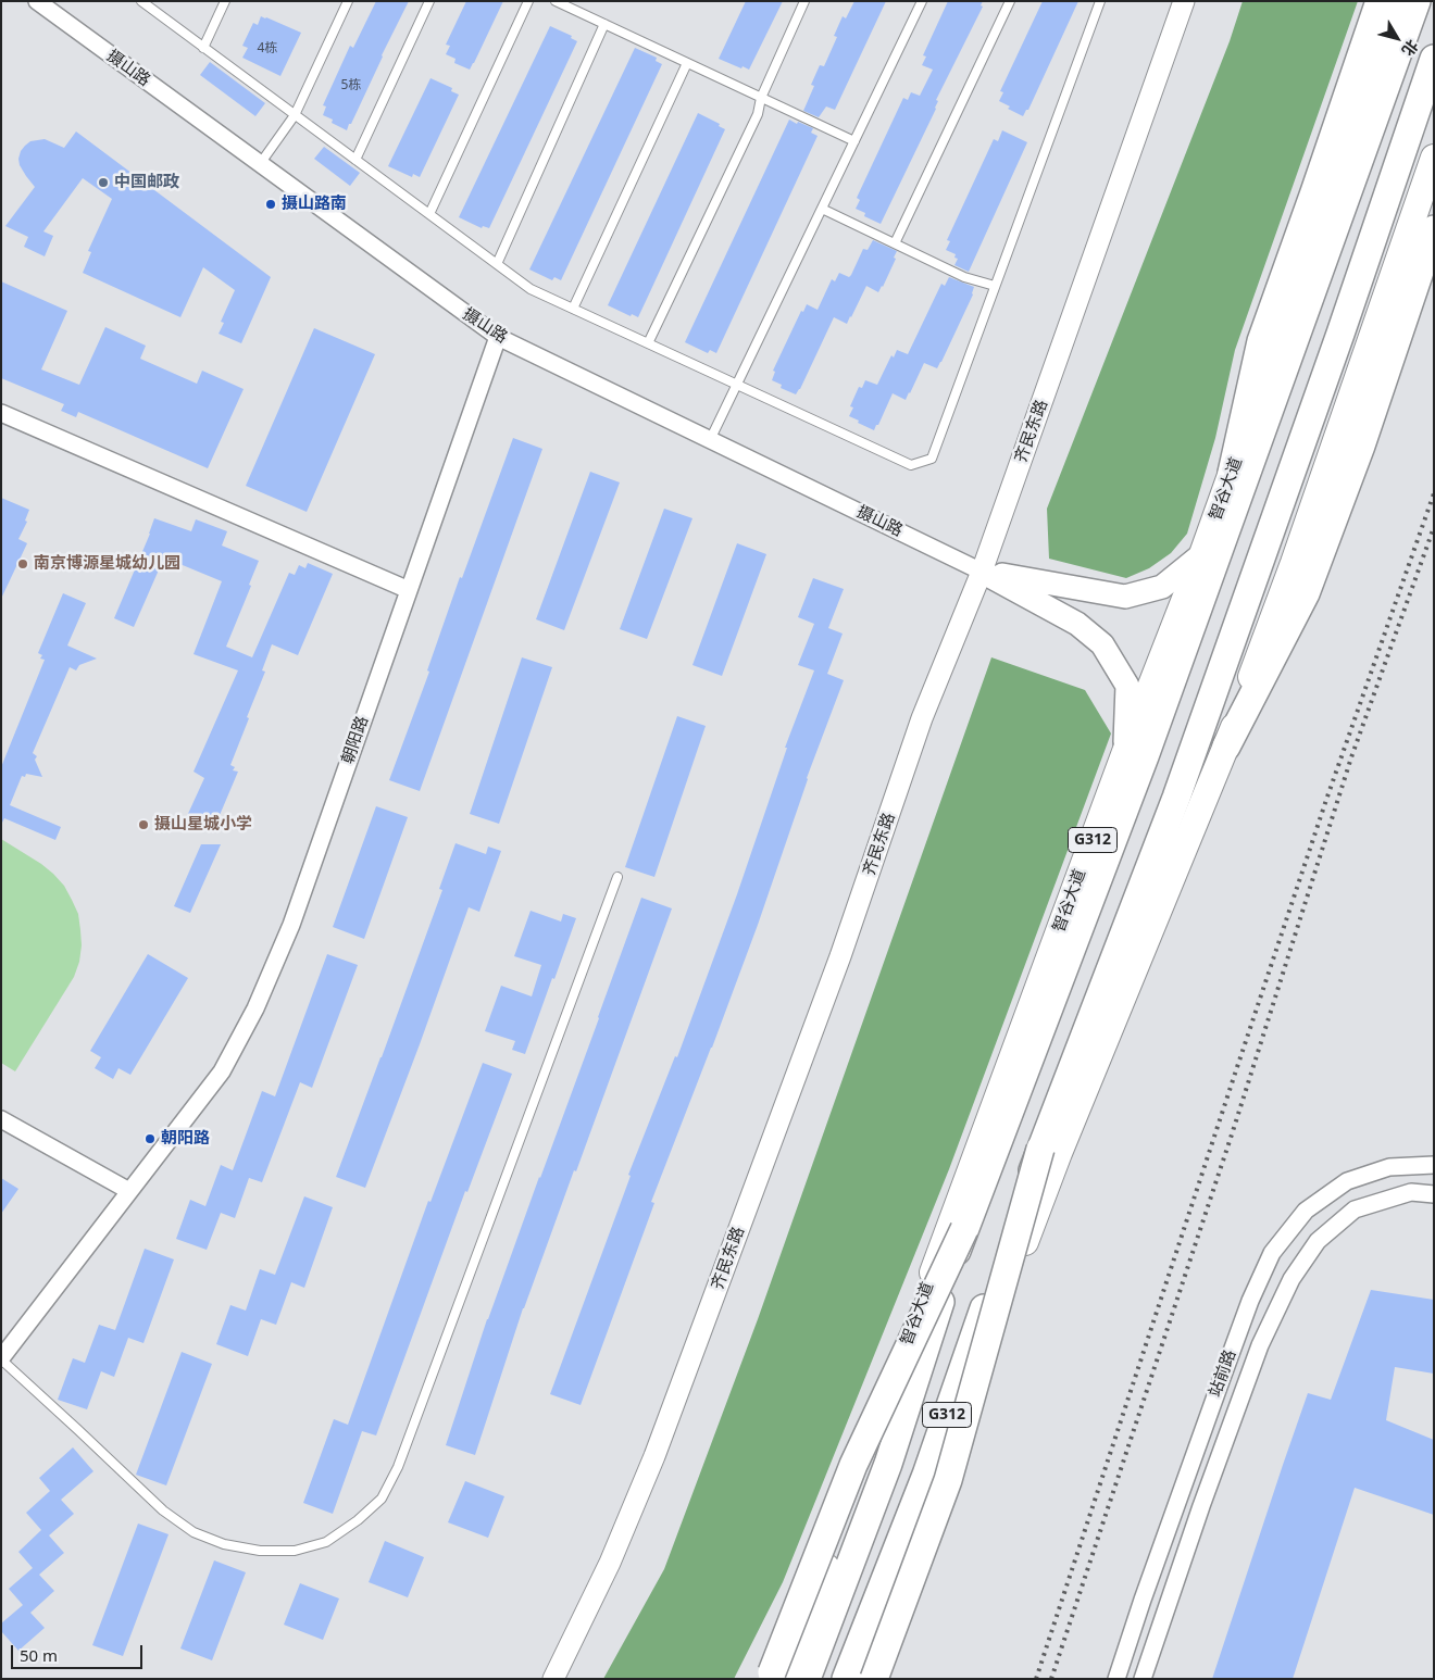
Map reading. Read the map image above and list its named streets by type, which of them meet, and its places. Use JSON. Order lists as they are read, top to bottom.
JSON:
{
  "streets": {
    "highway": ["智谷大道", "G312"],
    "street": [
      "摄山路",
      "齐民东路",
      "朝阳路",
      "站前路"
    ]
  },
  "crossings": [
    ["摄山路", "齐民东路"],
    ["摄山路", "朝阳路"],
    ["智谷大道", "G312"]
  ],
  "places": [
    "中国邮政",
    "摄山路南",
    "南京博源星城幼儿园",
    "摄山星城小学",
    "朝阳路"
  ],
  "house_numbers": ["4栋", "5栋"],
  "scale_bar": "50 m",
  "north": "bottom right"
}
